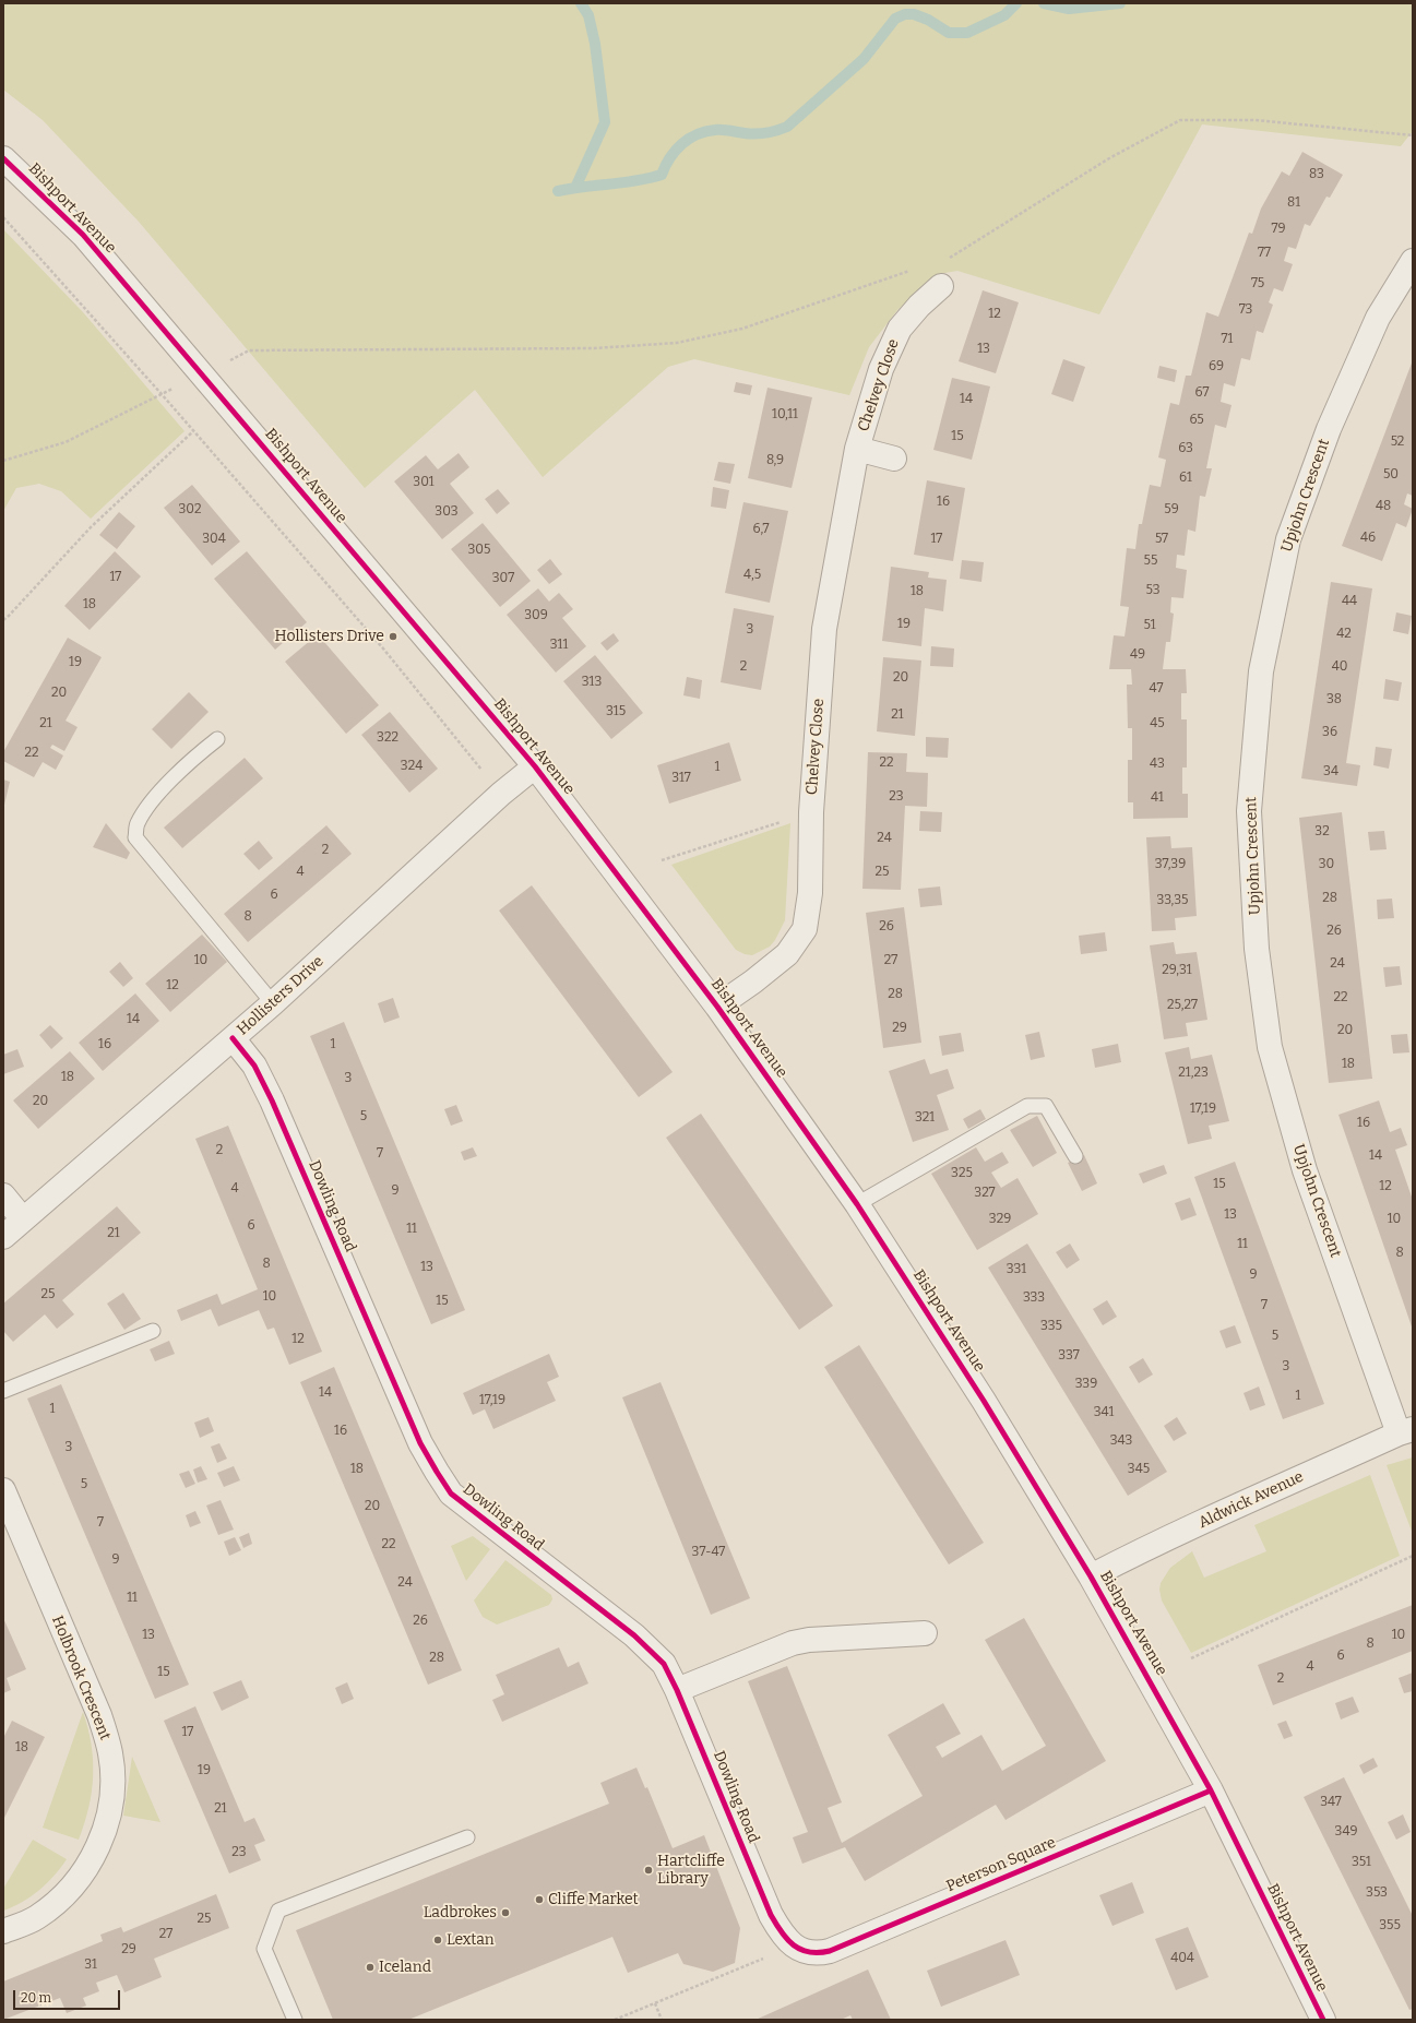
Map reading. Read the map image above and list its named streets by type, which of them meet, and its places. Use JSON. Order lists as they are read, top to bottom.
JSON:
{
  "streets": {
    "street": [
      "Bishport Avenue",
      "Chelvey Close",
      "Upjohn Crescent",
      "Hollisters Drive",
      "Dowling Road",
      "Aldwick Avenue",
      "Holbrook Crescent",
      "Peterson Square"
    ]
  },
  "crossings": [
    ["Bishport Avenue", "Chelvey Close"],
    ["Bishport Avenue", "Hollisters Drive"],
    ["Bishport Avenue", "Aldwick Avenue"],
    ["Bishport Avenue", "Peterson Square"],
    ["Upjohn Crescent", "Aldwick Avenue"],
    ["Hollisters Drive", "Dowling Road"],
    ["Dowling Road", "Peterson Square"]
  ],
  "places": [
    "Hollisters Drive",
    "Hartcliffe Library",
    "Cliffe Market",
    "Ladbrokes",
    "Lextan",
    "Iceland"
  ],
  "house_numbers": [
    "83",
    "81",
    "79",
    "77",
    "75",
    "73",
    "12",
    "71",
    "13",
    "69",
    "67",
    "14",
    "10,11",
    "65",
    "15",
    "52",
    "63",
    "8,9",
    "50",
    "61",
    "301",
    "16",
    "48",
    "302",
    "59",
    "303",
    "6,7",
    "46",
    "304",
    "17",
    "57",
    "305",
    "55",
    "4,5",
    "17",
    "307",
    "53",
    "18",
    "44",
    "18",
    "309",
    "19",
    "51",
    "3",
    "42",
    "311",
    "49",
    "19",
    "2",
    "40",
    "20",
    "313",
    "47",
    "20",
    "38",
    "315",
    "21",
    "21",
    "45",
    "36",
    "322",
    "22",
    "22",
    "43",
    "324",
    "1",
    "34",
    "317",
    "23",
    "41",
    "32",
    "24",
    "2",
    "37,39",
    "30",
    "4",
    "25",
    "6",
    "28",
    "33,35",
    "8",
    "26",
    "26",
    "10",
    "27",
    "24",
    "29,31",
    "12",
    "28",
    "22",
    "25,27",
    "14",
    "29",
    "20",
    "16",
    "1",
    "18",
    "21,23",
    "18",
    "3",
    "20",
    "17,19",
    "5",
    "321",
    "16",
    "2",
    "7",
    "14",
    "325",
    "15",
    "12",
    "4",
    "9",
    "327",
    "13",
    "329",
    "10",
    "6",
    "11",
    "21",
    "11",
    "8",
    "8",
    "13",
    "331",
    "9",
    "25",
    "10",
    "333",
    "15",
    "7",
    "335",
    "5",
    "12",
    "337",
    "3",
    "339",
    "14",
    "1",
    "17,19",
    "1",
    "341",
    "16",
    "343",
    "3",
    "18",
    "345",
    "5",
    "20",
    "7",
    "22",
    "37-47",
    "9",
    "24",
    "11",
    "26",
    "13",
    "10",
    "8",
    "6",
    "28",
    "4",
    "15",
    "2",
    "17",
    "18",
    "19",
    "347",
    "21",
    "349",
    "23",
    "351",
    "353",
    "25",
    "355",
    "27",
    "29",
    "404",
    "31"
  ],
  "scale_bar": "20 m"
}
